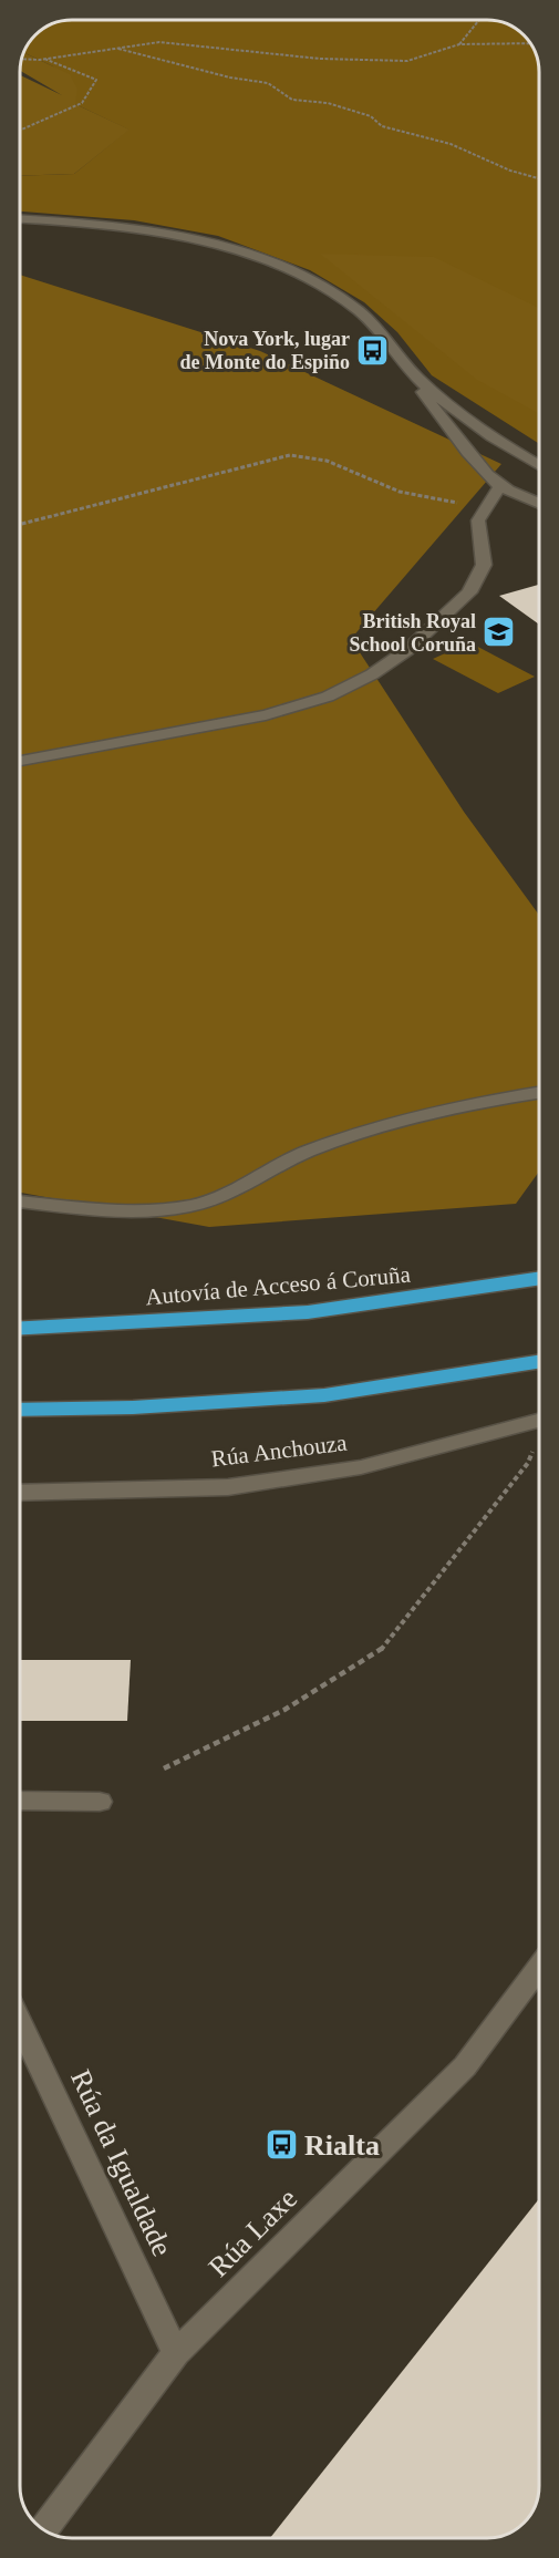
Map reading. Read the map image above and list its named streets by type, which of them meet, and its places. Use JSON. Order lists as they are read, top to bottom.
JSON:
{
  "streets": {
    "highway": ["Autovía de Acceso á Coruña"],
    "street": ["Rúa Anchouza", "Rúa da Igualdade", "Rúa Laxe"]
  },
  "crossings": [
    ["Rúa da Igualdade", "Rúa Laxe"]
  ],
  "places": {
    "bus stop": ["Nova York, lugar de Monte do Espiño", "Rialta"],
    "school or university": ["British Royal School Coruña"]
  }
}
